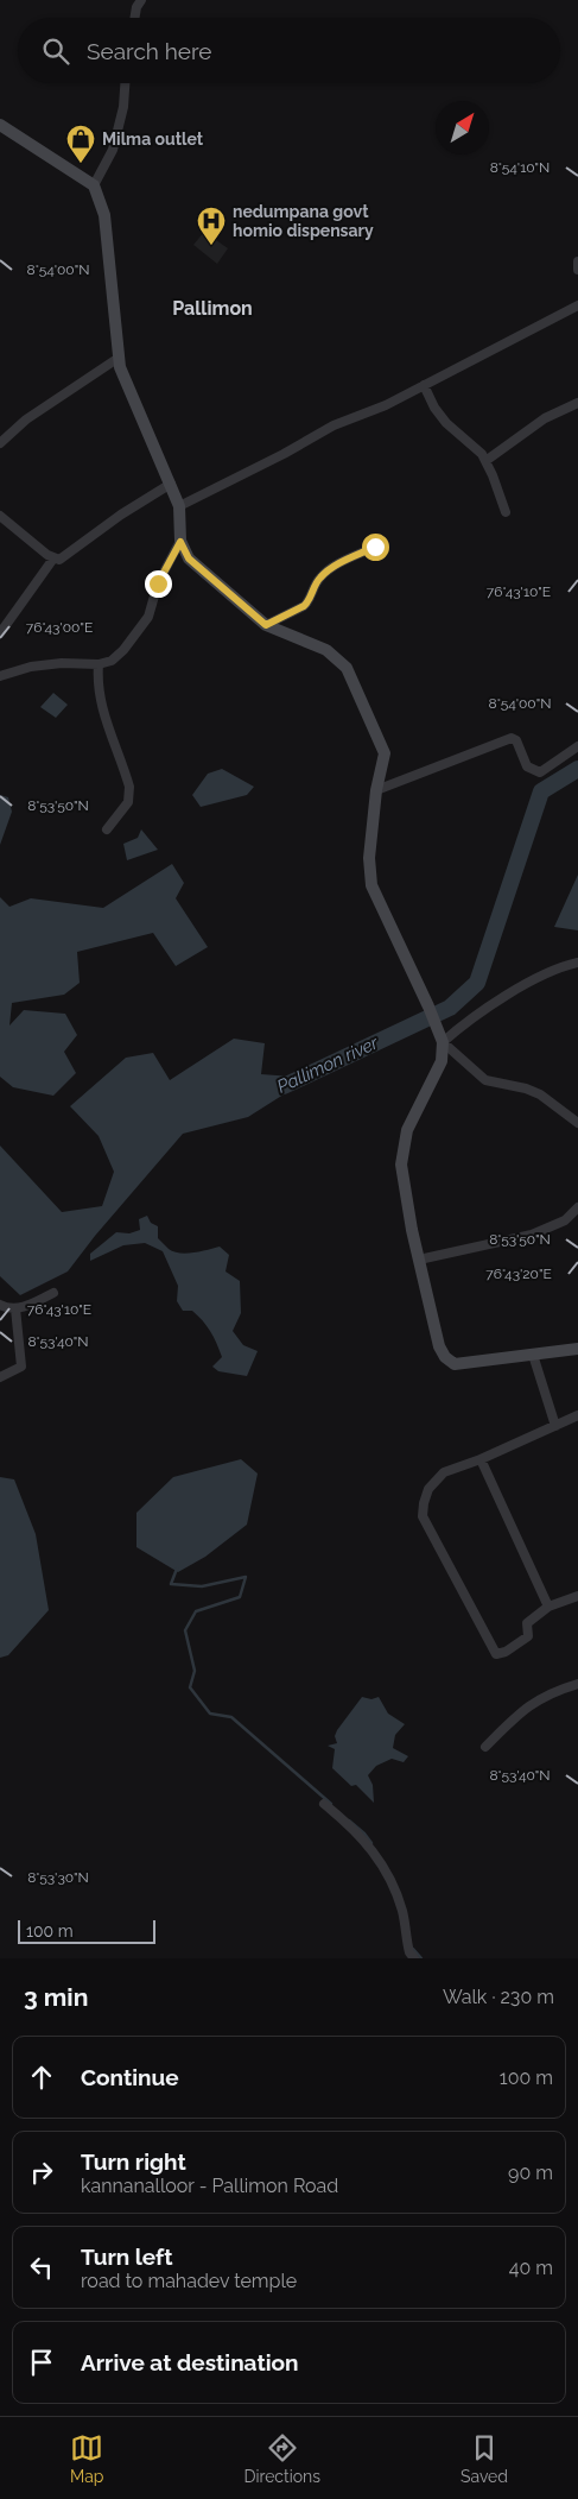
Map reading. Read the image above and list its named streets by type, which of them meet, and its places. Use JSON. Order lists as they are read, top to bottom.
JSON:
{
  "districts": ["Pallimon"],
  "water": ["Pallimon river"],
  "places": {
    "shop": ["Milma outlet"],
    "hospital": ["nedumpana govt homio dispensary"]
  },
  "scale_bar": "100 m",
  "north": "top right",
  "page": {
    "search": "Search here",
    "scale": "100 m",
    "heading": ["3 min", "Walk · 230 m"],
    "list": [
      ["Continue", "100 m"],
      ["Turn right", "kannanalloor - Pallimon Road", "90 m"],
      ["Turn left", "road to mahadev temple", "40 m"],
      "Arrive at destination"
    ],
    "nav": ["Map", "Directions", "Saved"]
  },
  "coordinates": [
    "8°54'10\"N",
    "8°54'00\"N",
    "76°43'10\"E",
    "76°43'00\"E",
    "8°53'50\"N",
    "76°43'20\"E",
    "8°53'40\"N",
    "8°53'30\"N"
  ]
}
